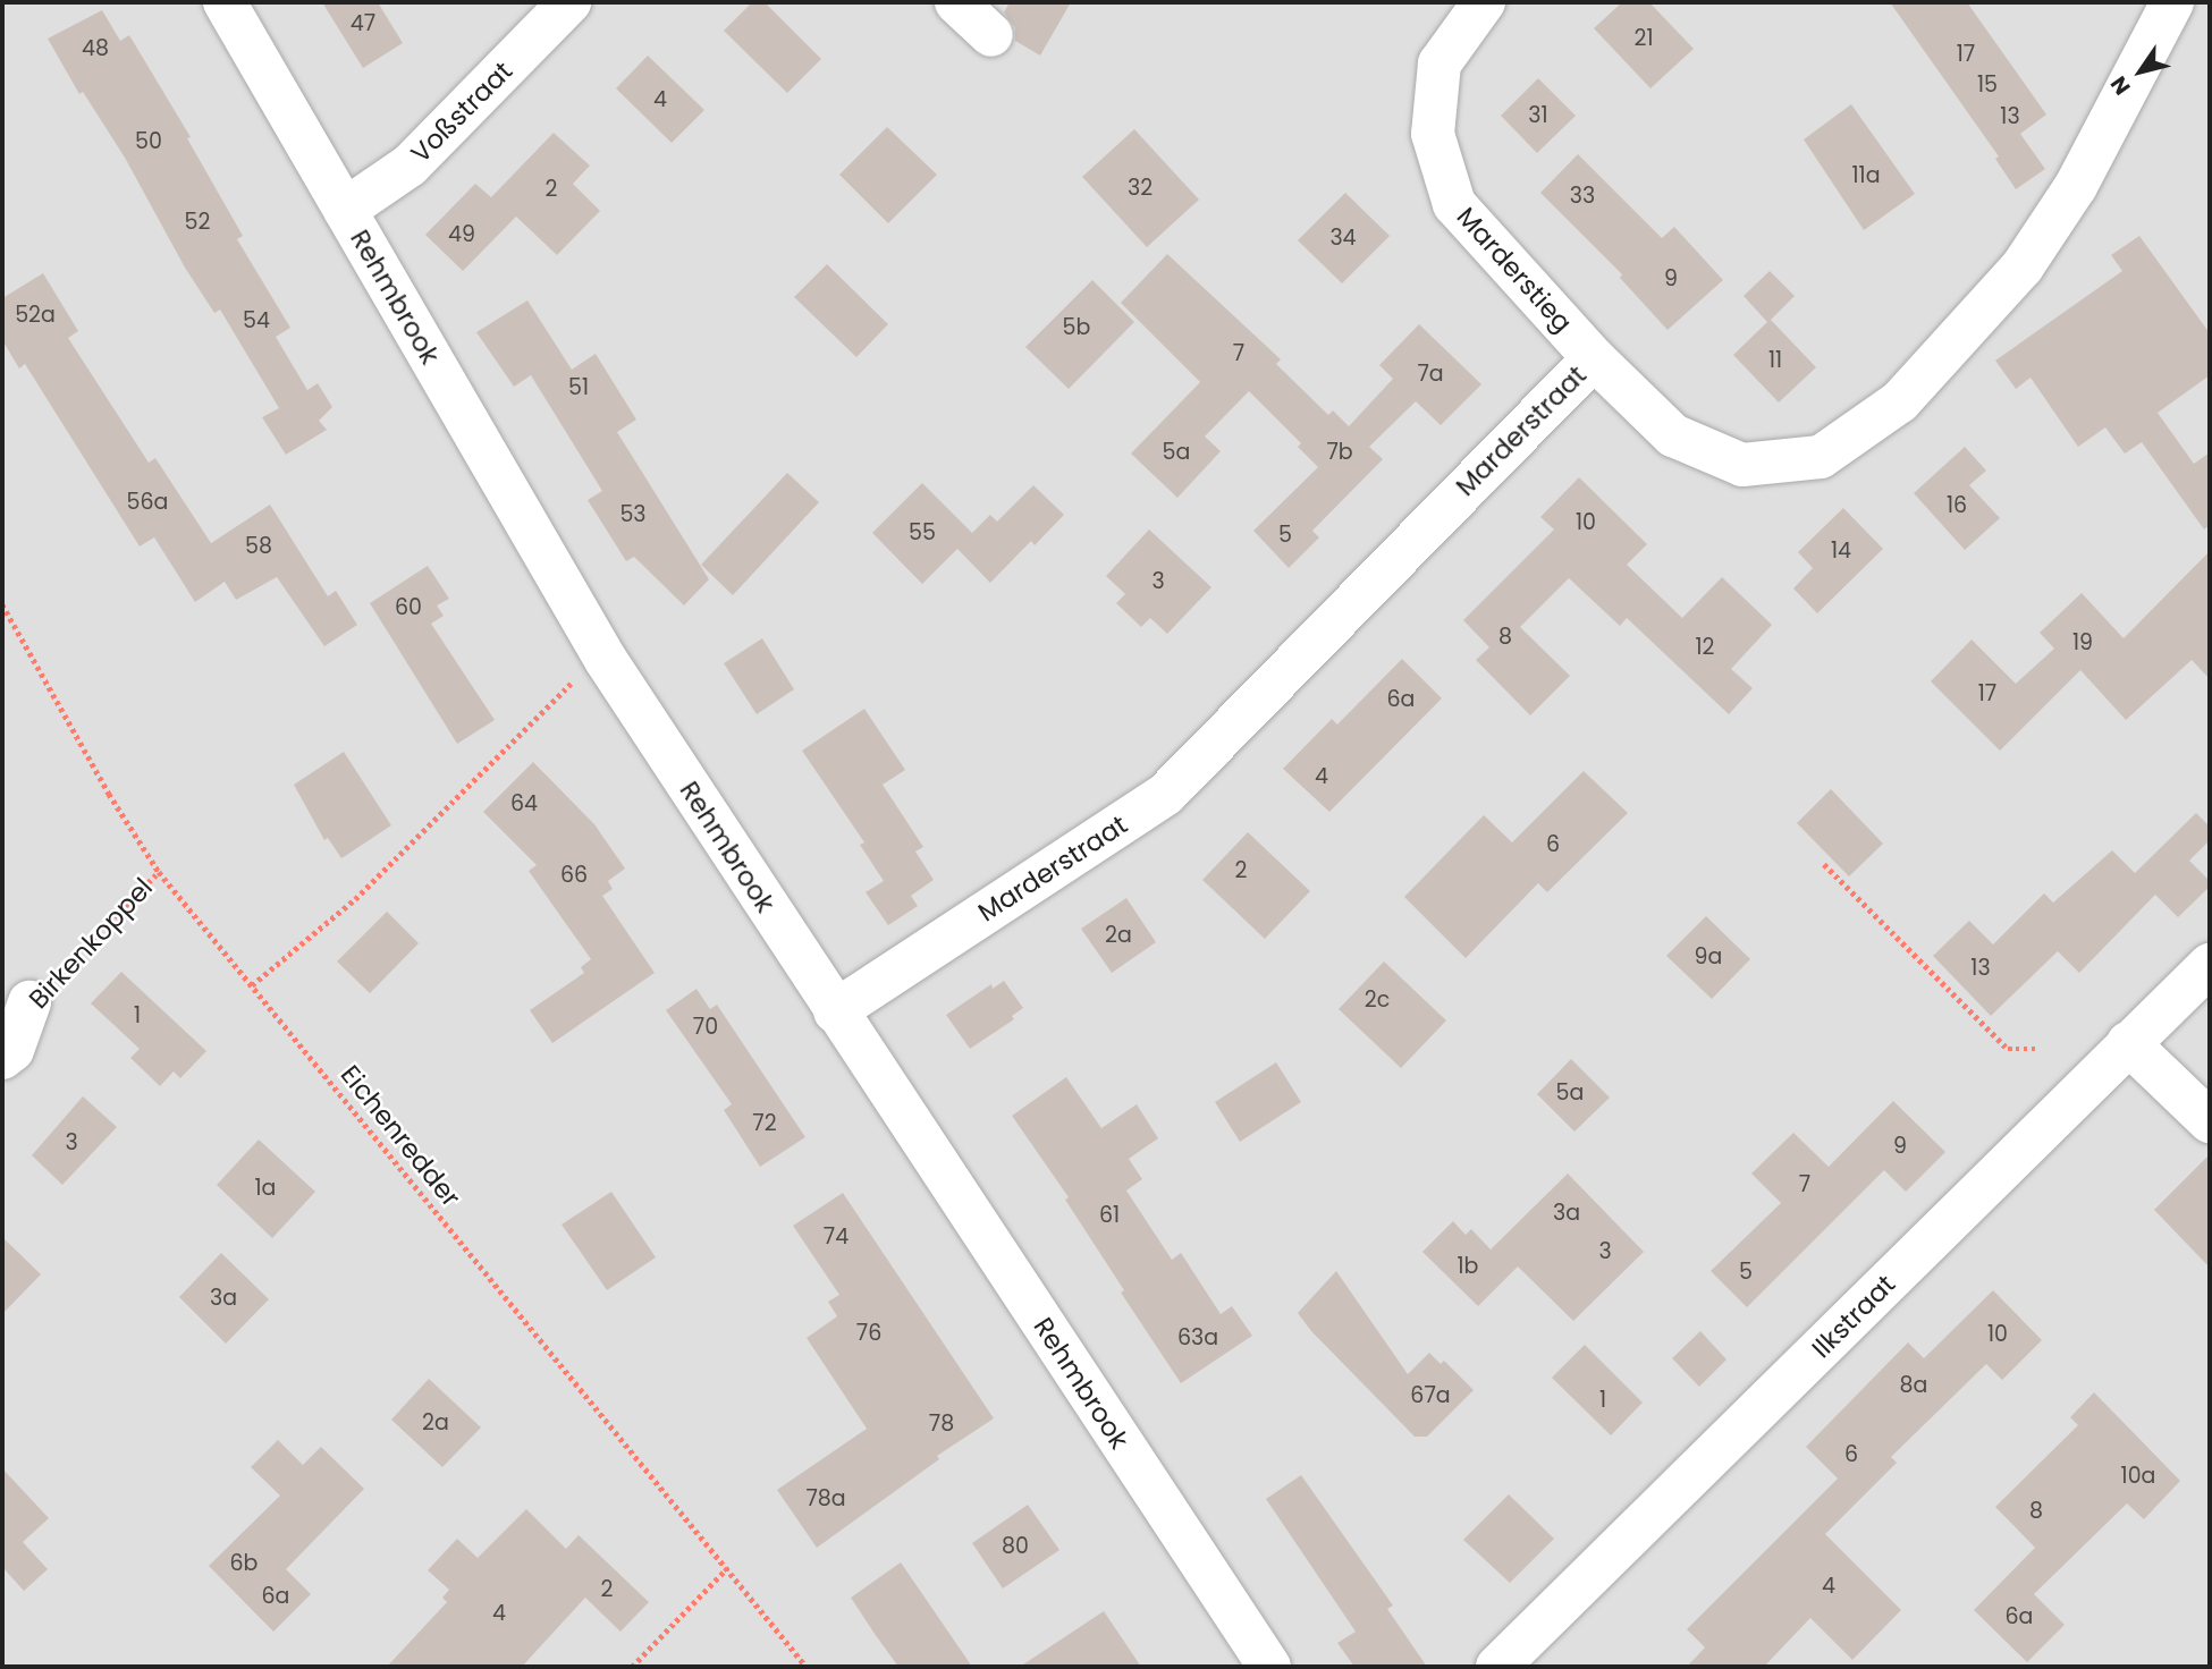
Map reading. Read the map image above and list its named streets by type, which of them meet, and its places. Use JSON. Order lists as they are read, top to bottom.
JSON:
{
  "streets": {
    "street": [
      "Voßstraat",
      "Marderstieg",
      "Rehmbrook",
      "Marderstraat",
      "Birkenkoppel",
      "Ilkstraat"
    ],
    "path": ["Eichenredder"]
  },
  "crossings": [
    ["Voßstraat", "Rehmbrook"],
    ["Marderstieg", "Marderstraat"],
    ["Rehmbrook", "Marderstraat"],
    ["Birkenkoppel", "Eichenredder"]
  ],
  "house_numbers": [
    "47",
    "21",
    "48",
    "17",
    "15",
    "4",
    "31",
    "13",
    "50",
    "11a",
    "32",
    "2",
    "33",
    "52",
    "49",
    "34",
    "9",
    "52a",
    "54",
    "5b",
    "7",
    "11",
    "7a",
    "51",
    "5a",
    "7b",
    "56a",
    "16",
    "53",
    "10",
    "55",
    "5",
    "58",
    "14",
    "3",
    "60",
    "8",
    "19",
    "12",
    "17",
    "6a",
    "4",
    "64",
    "6",
    "2",
    "66",
    "2a",
    "9a",
    "13",
    "2c",
    "1",
    "70",
    "5a",
    "72",
    "3",
    "9",
    "7",
    "1a",
    "3a",
    "61",
    "74",
    "3",
    "1b",
    "5",
    "3a",
    "76",
    "10",
    "63a",
    "8a",
    "67a",
    "1",
    "2a",
    "78",
    "6",
    "10a",
    "78a",
    "8",
    "80",
    "6b",
    "4",
    "2",
    "6a",
    "4",
    "6a"
  ],
  "north": "bottom left"
}
